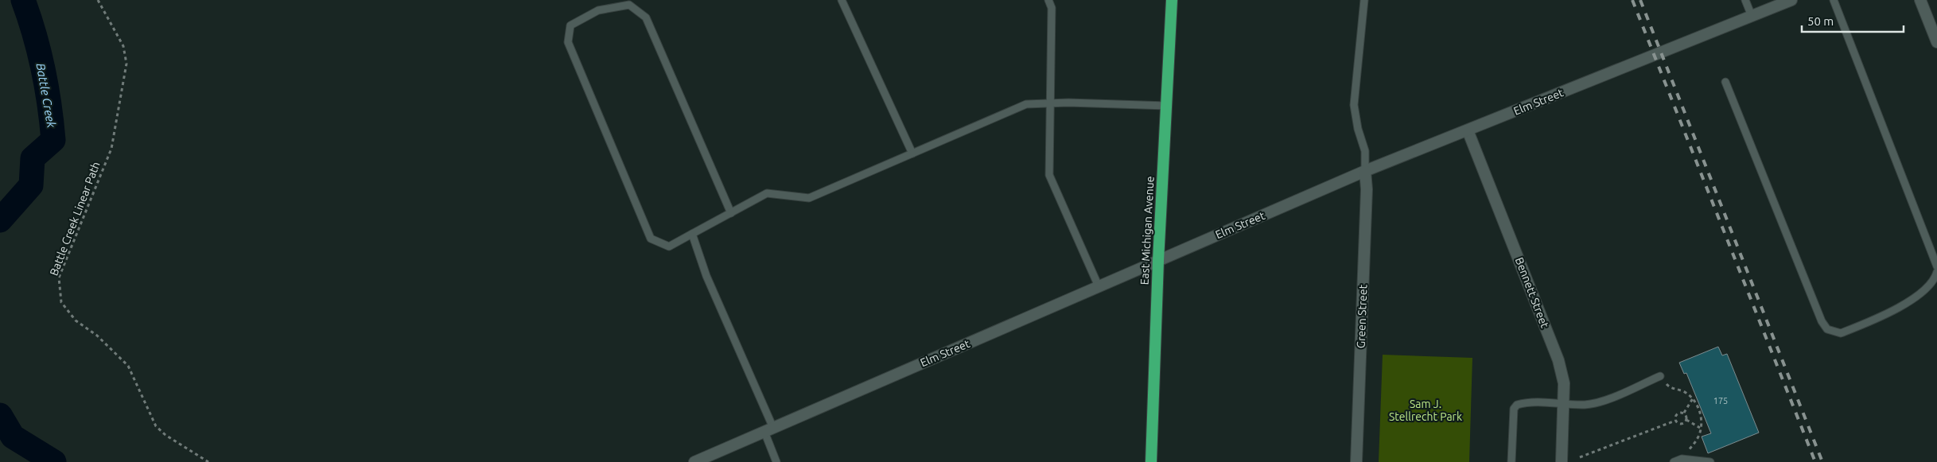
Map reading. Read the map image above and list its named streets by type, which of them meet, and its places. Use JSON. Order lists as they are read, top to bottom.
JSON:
{
  "streets": {
    "highway": ["East Michigan Avenue"],
    "street": ["Elm Street", "Bennett Street", "Green Street"],
    "path": ["Battle Creek Linear Path"]
  },
  "crossings": [
    ["Elm Street", "East Michigan Avenue"],
    ["Elm Street", "Bennett Street"],
    ["Elm Street", "Green Street"]
  ],
  "water": ["Battle Creek"],
  "parks": ["Sam J. Stellrecht Park"],
  "house_numbers": ["175"],
  "scale_bar": "50 m"
}
